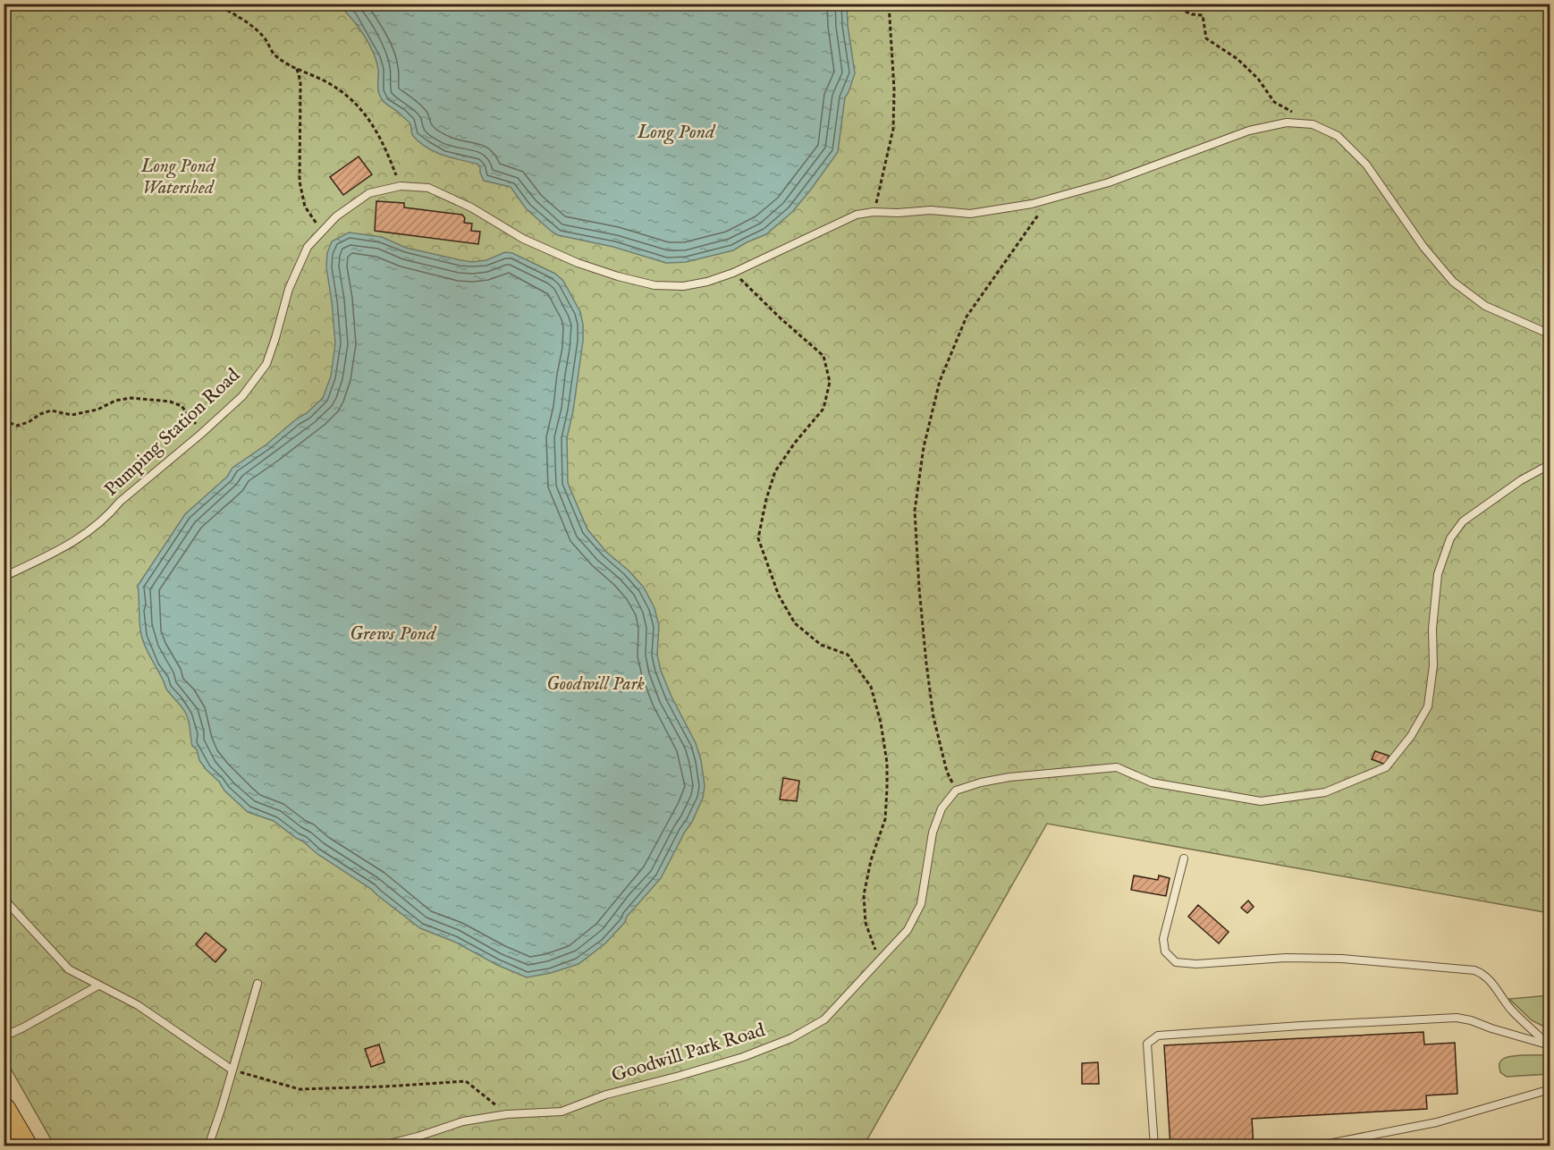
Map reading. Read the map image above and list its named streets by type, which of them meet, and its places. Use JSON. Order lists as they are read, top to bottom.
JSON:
{
  "streets": {
    "lane": ["Pumping Station Road", "Goodwill Park Road"]
  },
  "water": ["Long Pond", "Grews Pond"],
  "parks": ["Long Pond Watershed", "Goodwill Park"]
}
